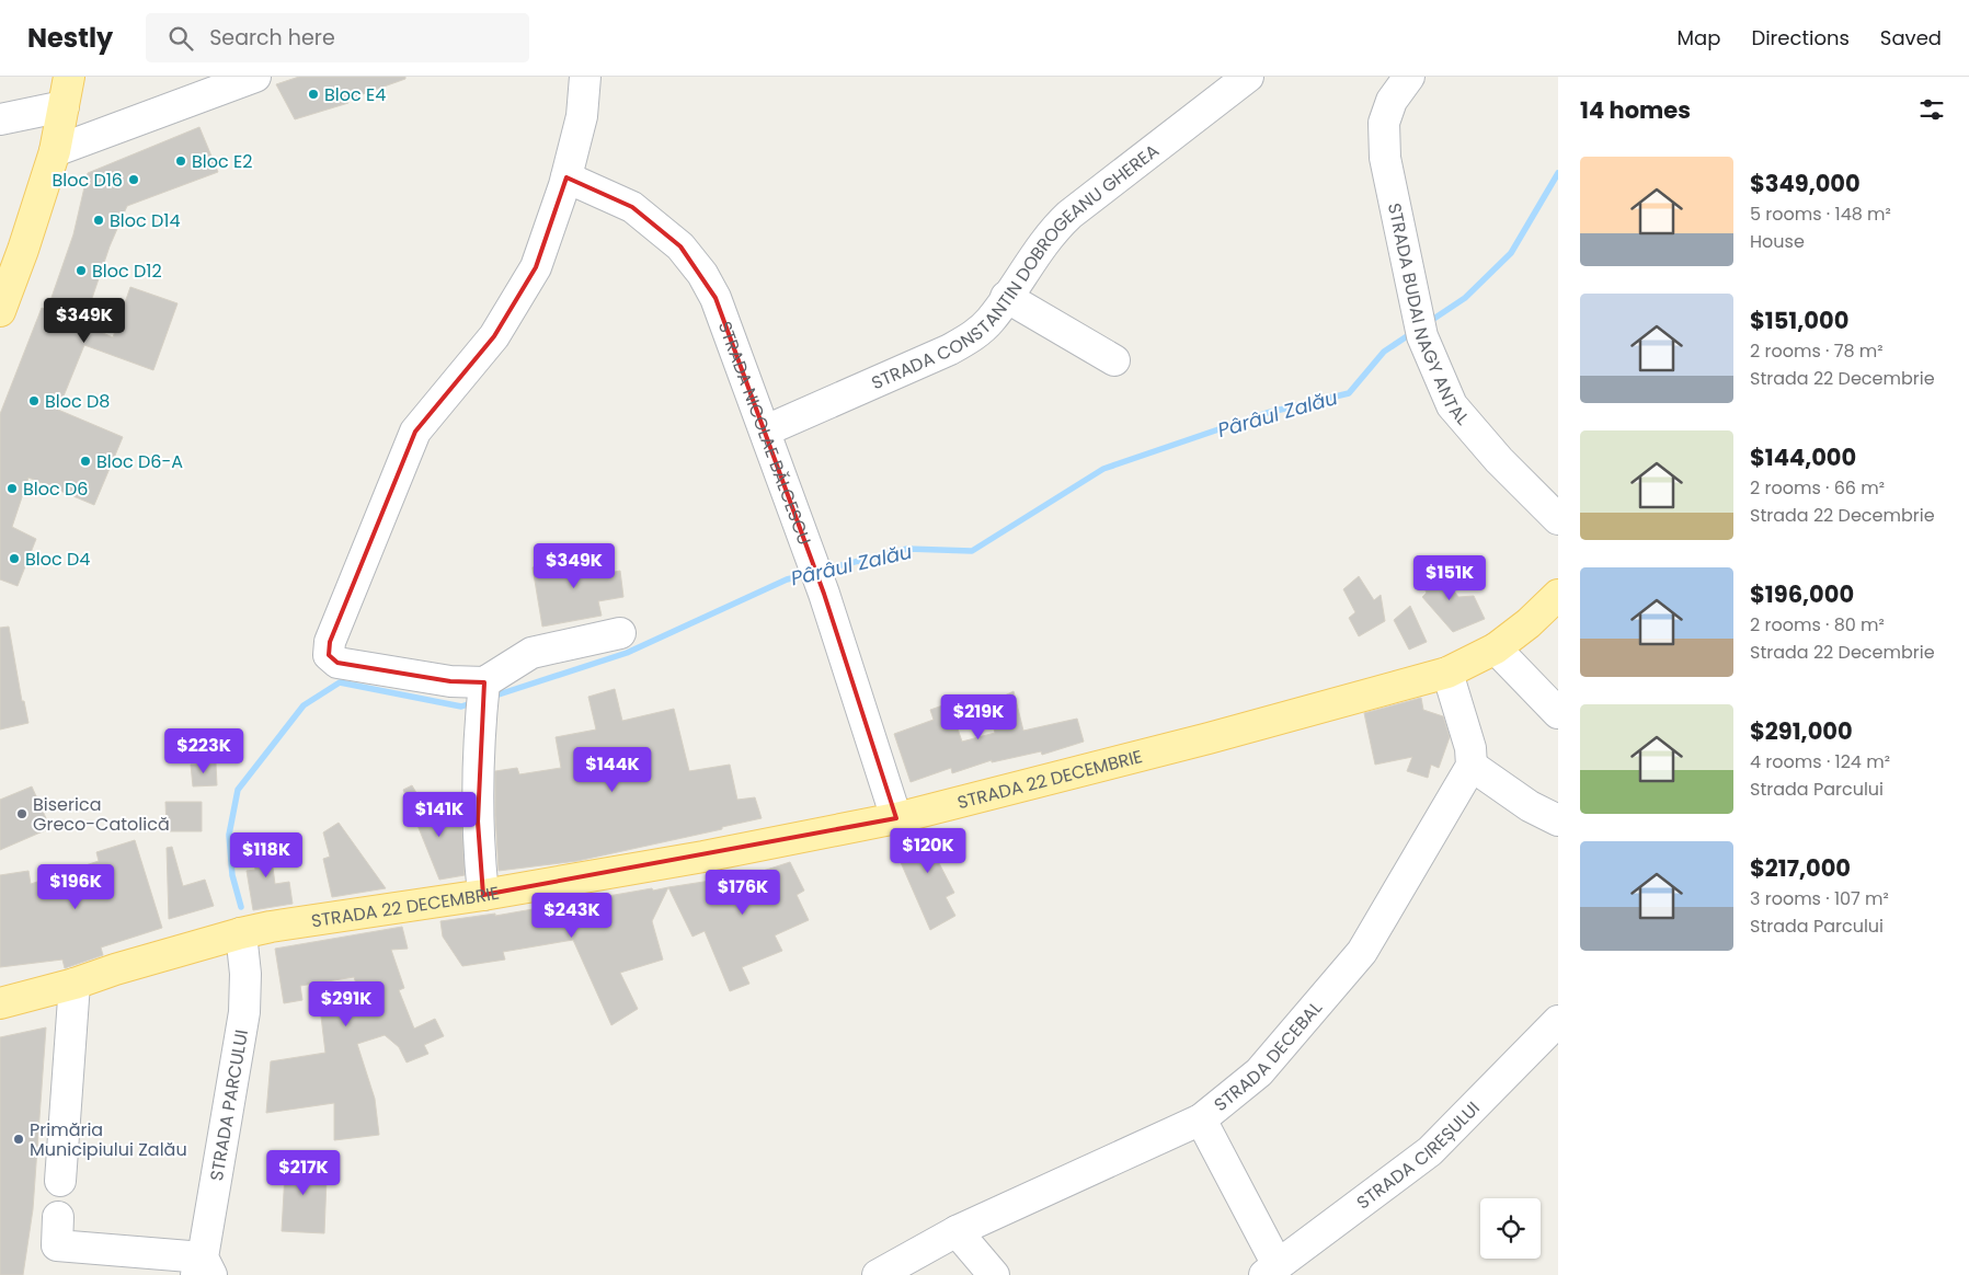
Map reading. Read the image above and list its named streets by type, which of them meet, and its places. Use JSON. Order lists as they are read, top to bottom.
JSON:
{
  "streets": {
    "main road": ["STRADA 22 DECEMBRIE"],
    "street": [
      "STRADA CONSTANTIN DOBROGEANU GHEREA",
      "STRADA BUDAI NAGY ANTAL",
      "STRADA NICOLAE BĂLCESCU",
      "STRADA DECEBAL",
      "STRADA PARCULUI",
      "STRADA CIREȘULUI"
    ]
  },
  "crossings": [
    ["STRADA CONSTANTIN DOBROGEANU GHEREA", "STRADA NICOLAE BĂLCESCU"],
    ["STRADA NICOLAE BĂLCESCU", "STRADA 22 DECEMBRIE"],
    ["STRADA 22 DECEMBRIE", "STRADA PARCULUI"]
  ],
  "water": ["Pârâul Zalău"],
  "places": [
    "Bloc E4",
    "Bloc E2",
    "Bloc D16",
    "Bloc D14",
    "Bloc D12",
    "Bloc D8",
    "Bloc D6-A",
    "Bloc D6",
    "Bloc D4",
    "Biserica Greco-Catolică",
    "Primăria Municipiului Zalău"
  ],
  "page": {
    "header": "Nestly",
    "search": "Search here",
    "nav": ["Map", "Directions", "Saved"],
    "heading": "14 homes",
    "list": [
      {
        "name": "$349,000",
        "note": "5 rooms · 148 m² · House"
      },
      {
        "name": "$151,000",
        "note": "2 rooms · 78 m² · Strada 22 Decembrie"
      },
      {
        "name": "$144,000",
        "note": "2 rooms · 66 m² · Strada 22 Decembrie"
      },
      {
        "name": "$196,000",
        "note": "2 rooms · 80 m² · Strada 22 Decembrie"
      },
      {
        "name": "$291,000",
        "note": "4 rooms · 124 m² · Strada Parcului"
      },
      {
        "name": "$217,000",
        "note": "3 rooms · 107 m² · Strada Parcului"
      }
    ],
    "price": [
      "$349K",
      "$349K",
      "$151K",
      "$219K",
      "$223K",
      "$144K",
      "$141K",
      "$120K",
      "$118K",
      "$196K",
      "$176K",
      "$243K",
      "$291K",
      "$217K"
    ]
  }
}
